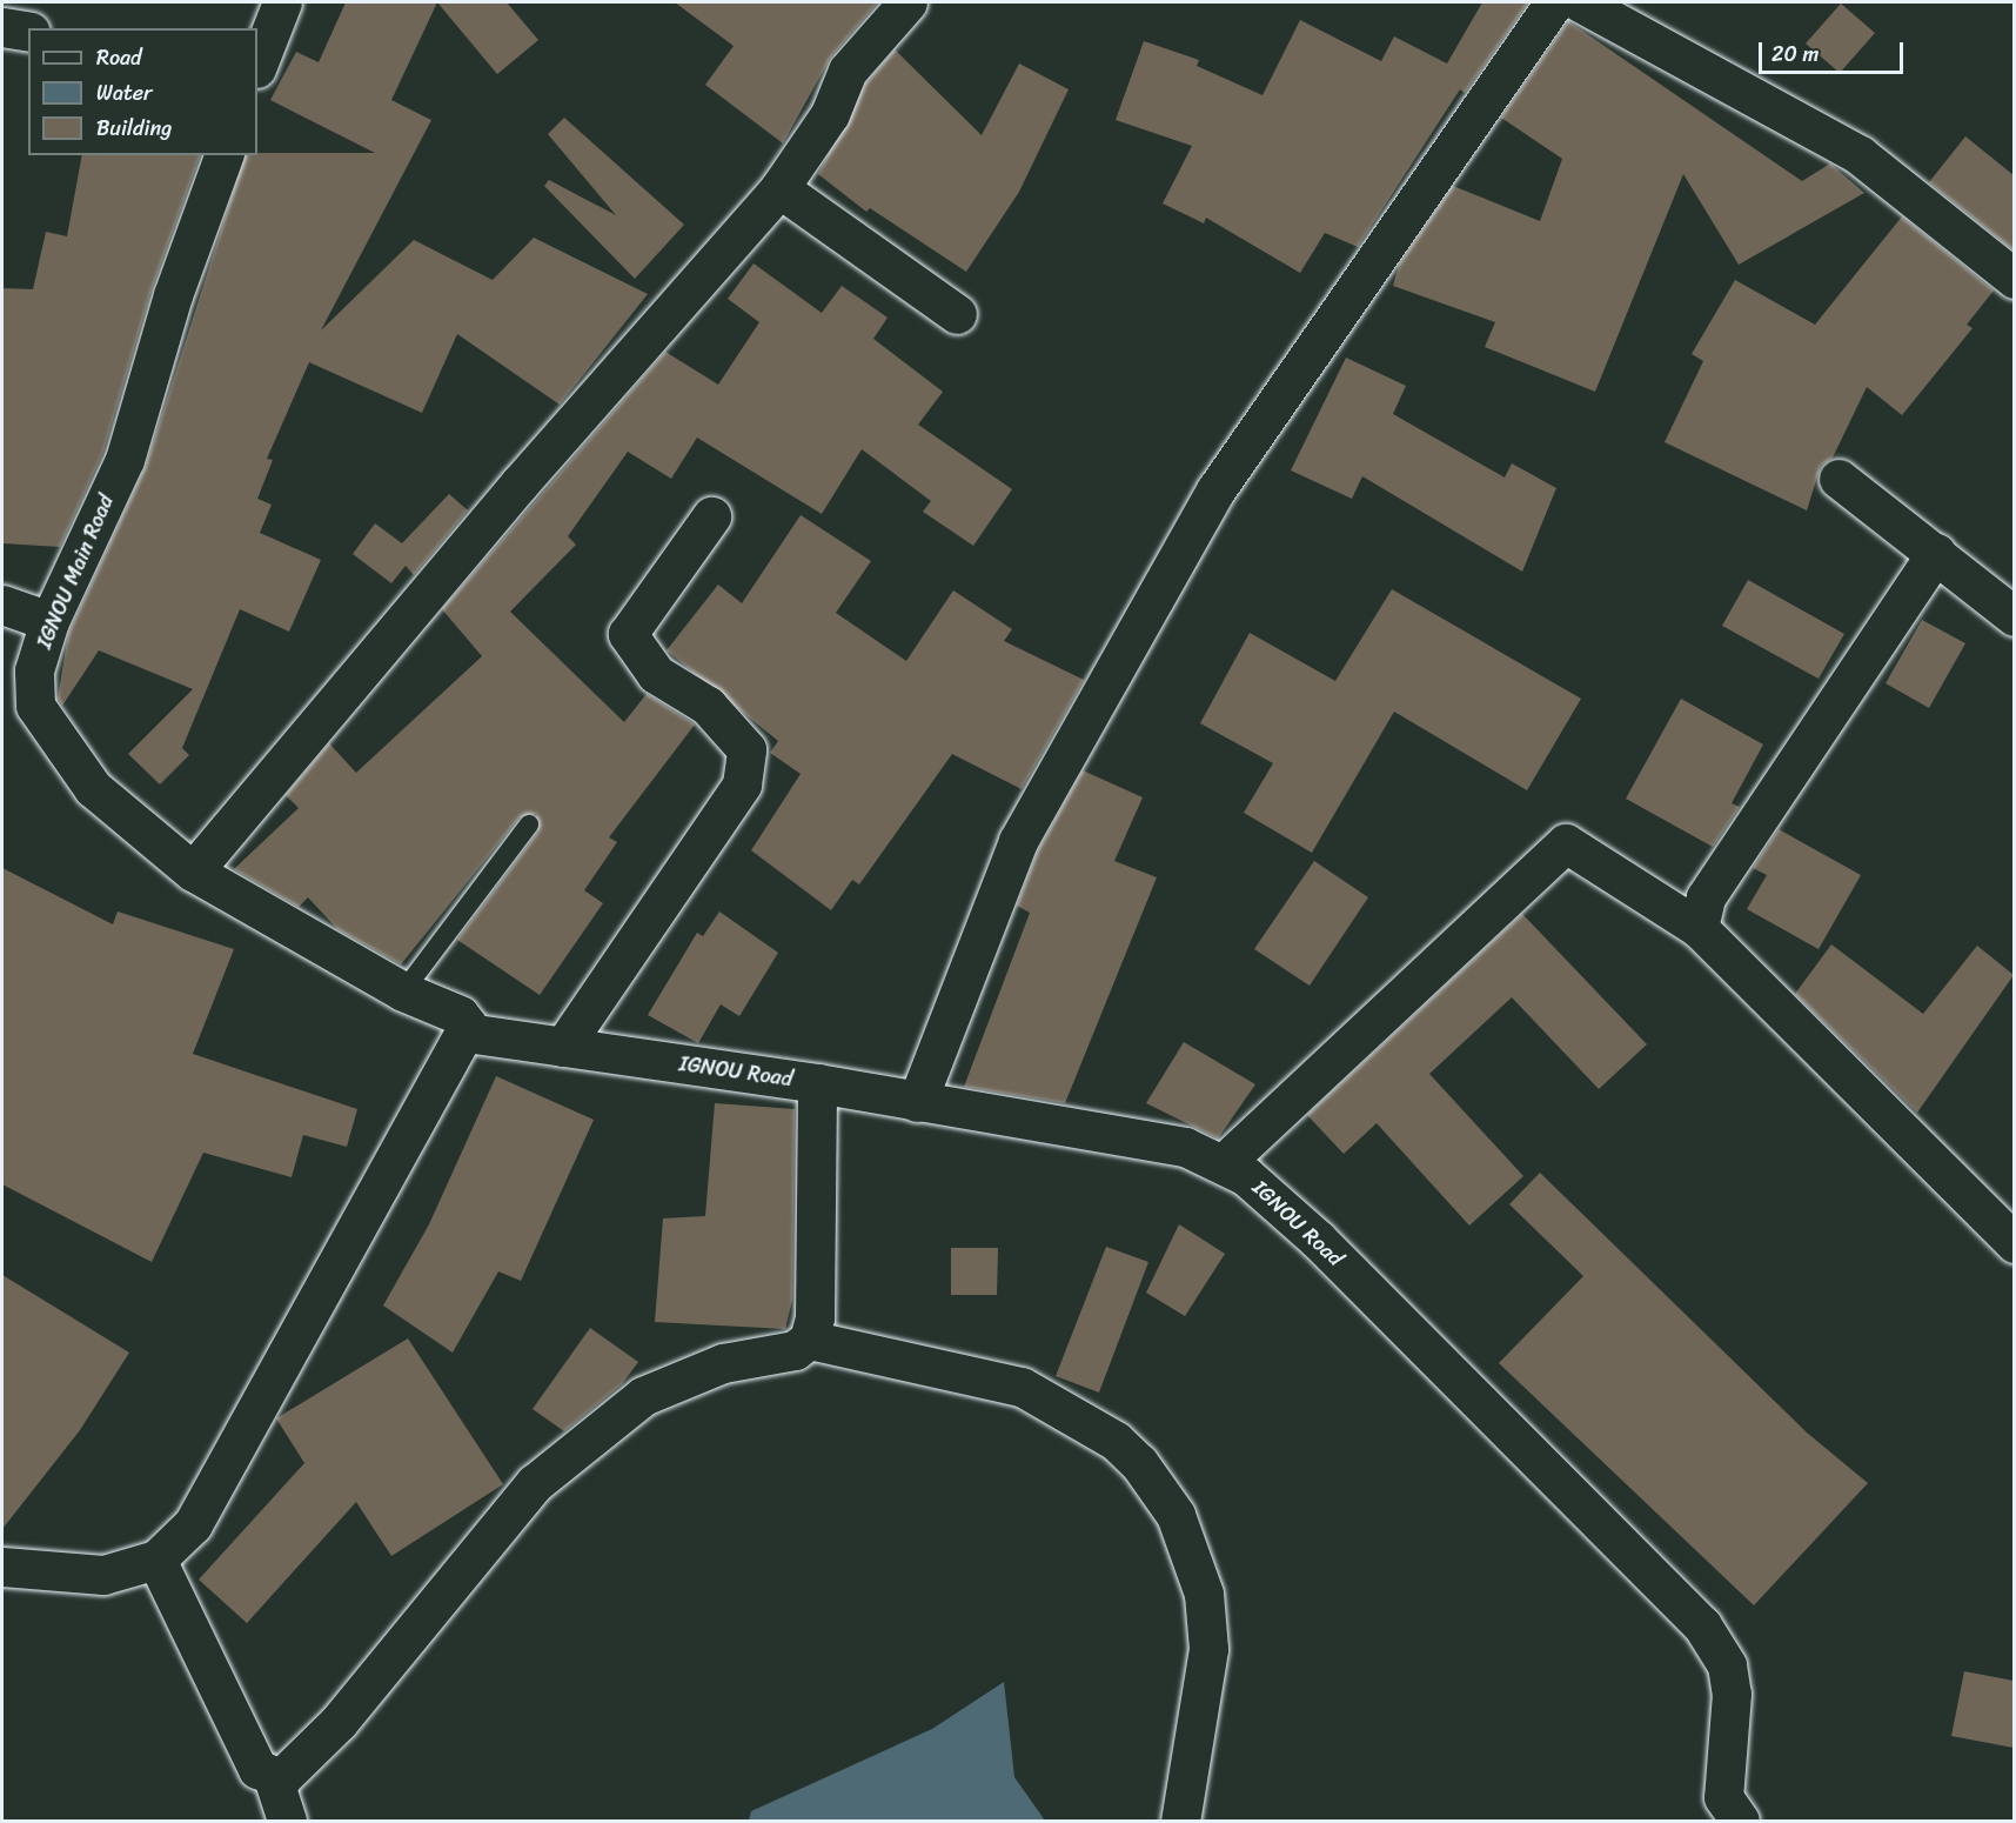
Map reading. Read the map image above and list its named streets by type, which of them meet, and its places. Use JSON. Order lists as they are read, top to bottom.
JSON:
{
  "streets": {
    "street": ["IGNOU Main Road", "IGNOU Road"]
  },
  "crossings": [
    ["IGNOU Main Road", "IGNOU Road"]
  ],
  "legend": ["Road", "Water", "Building"],
  "scale_bar": "20 m"
}
